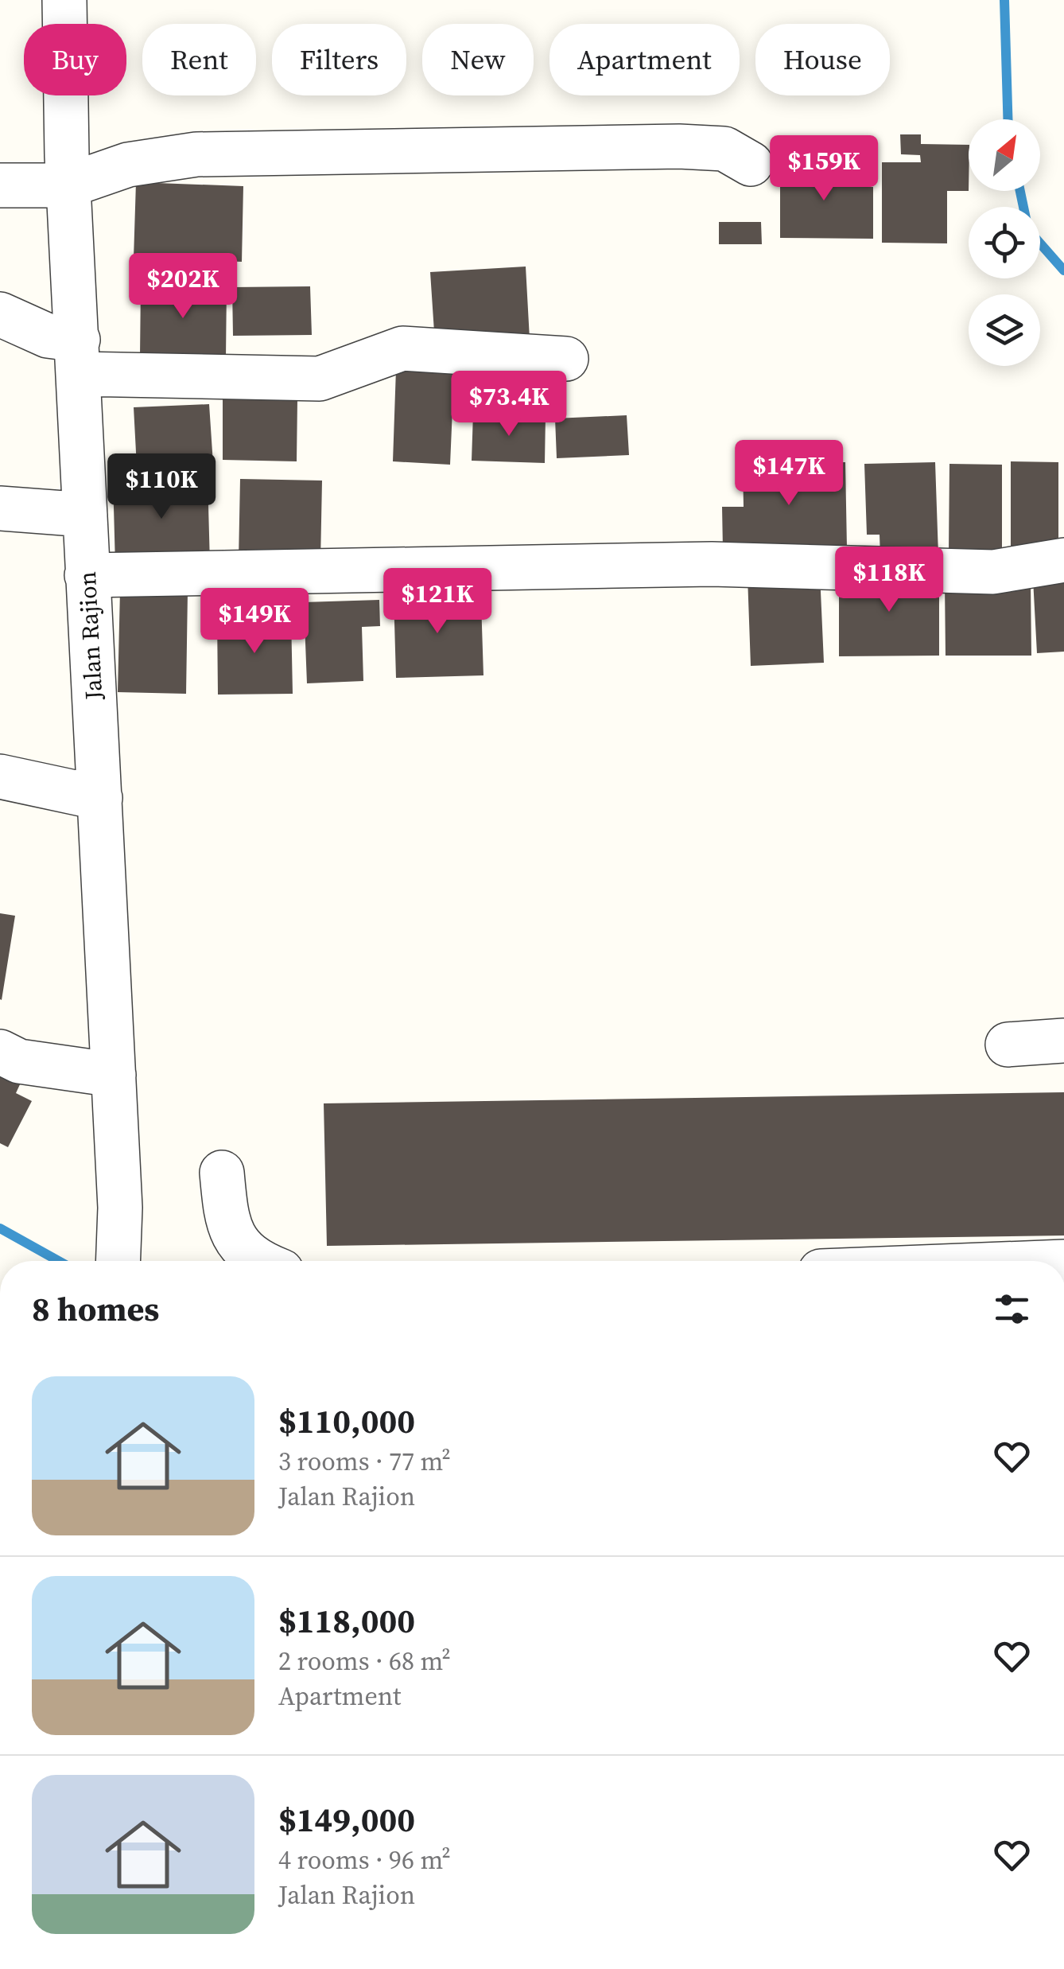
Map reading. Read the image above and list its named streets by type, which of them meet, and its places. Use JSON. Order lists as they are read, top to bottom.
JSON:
{
  "streets": {
    "street": ["Jalan Rajion"]
  },
  "north": "top right",
  "page": {
    "chip": [
      "Buy",
      "Rent",
      "Filters",
      "New",
      "Apartment",
      "House"
    ],
    "price": [
      "$159K",
      "$202K",
      "$73.4K",
      "$147K",
      "$110K",
      "$118K",
      "$121K",
      "$149K"
    ],
    "heading": "8 homes",
    "list": [
      {
        "name": "$110,000",
        "note": "3 rooms · 77 m² · Jalan Rajion"
      },
      {
        "name": "$118,000",
        "note": "2 rooms · 68 m² · Apartment"
      },
      {
        "name": "$149,000",
        "note": "4 rooms · 96 m² · Jalan Rajion"
      }
    ]
  }
}
